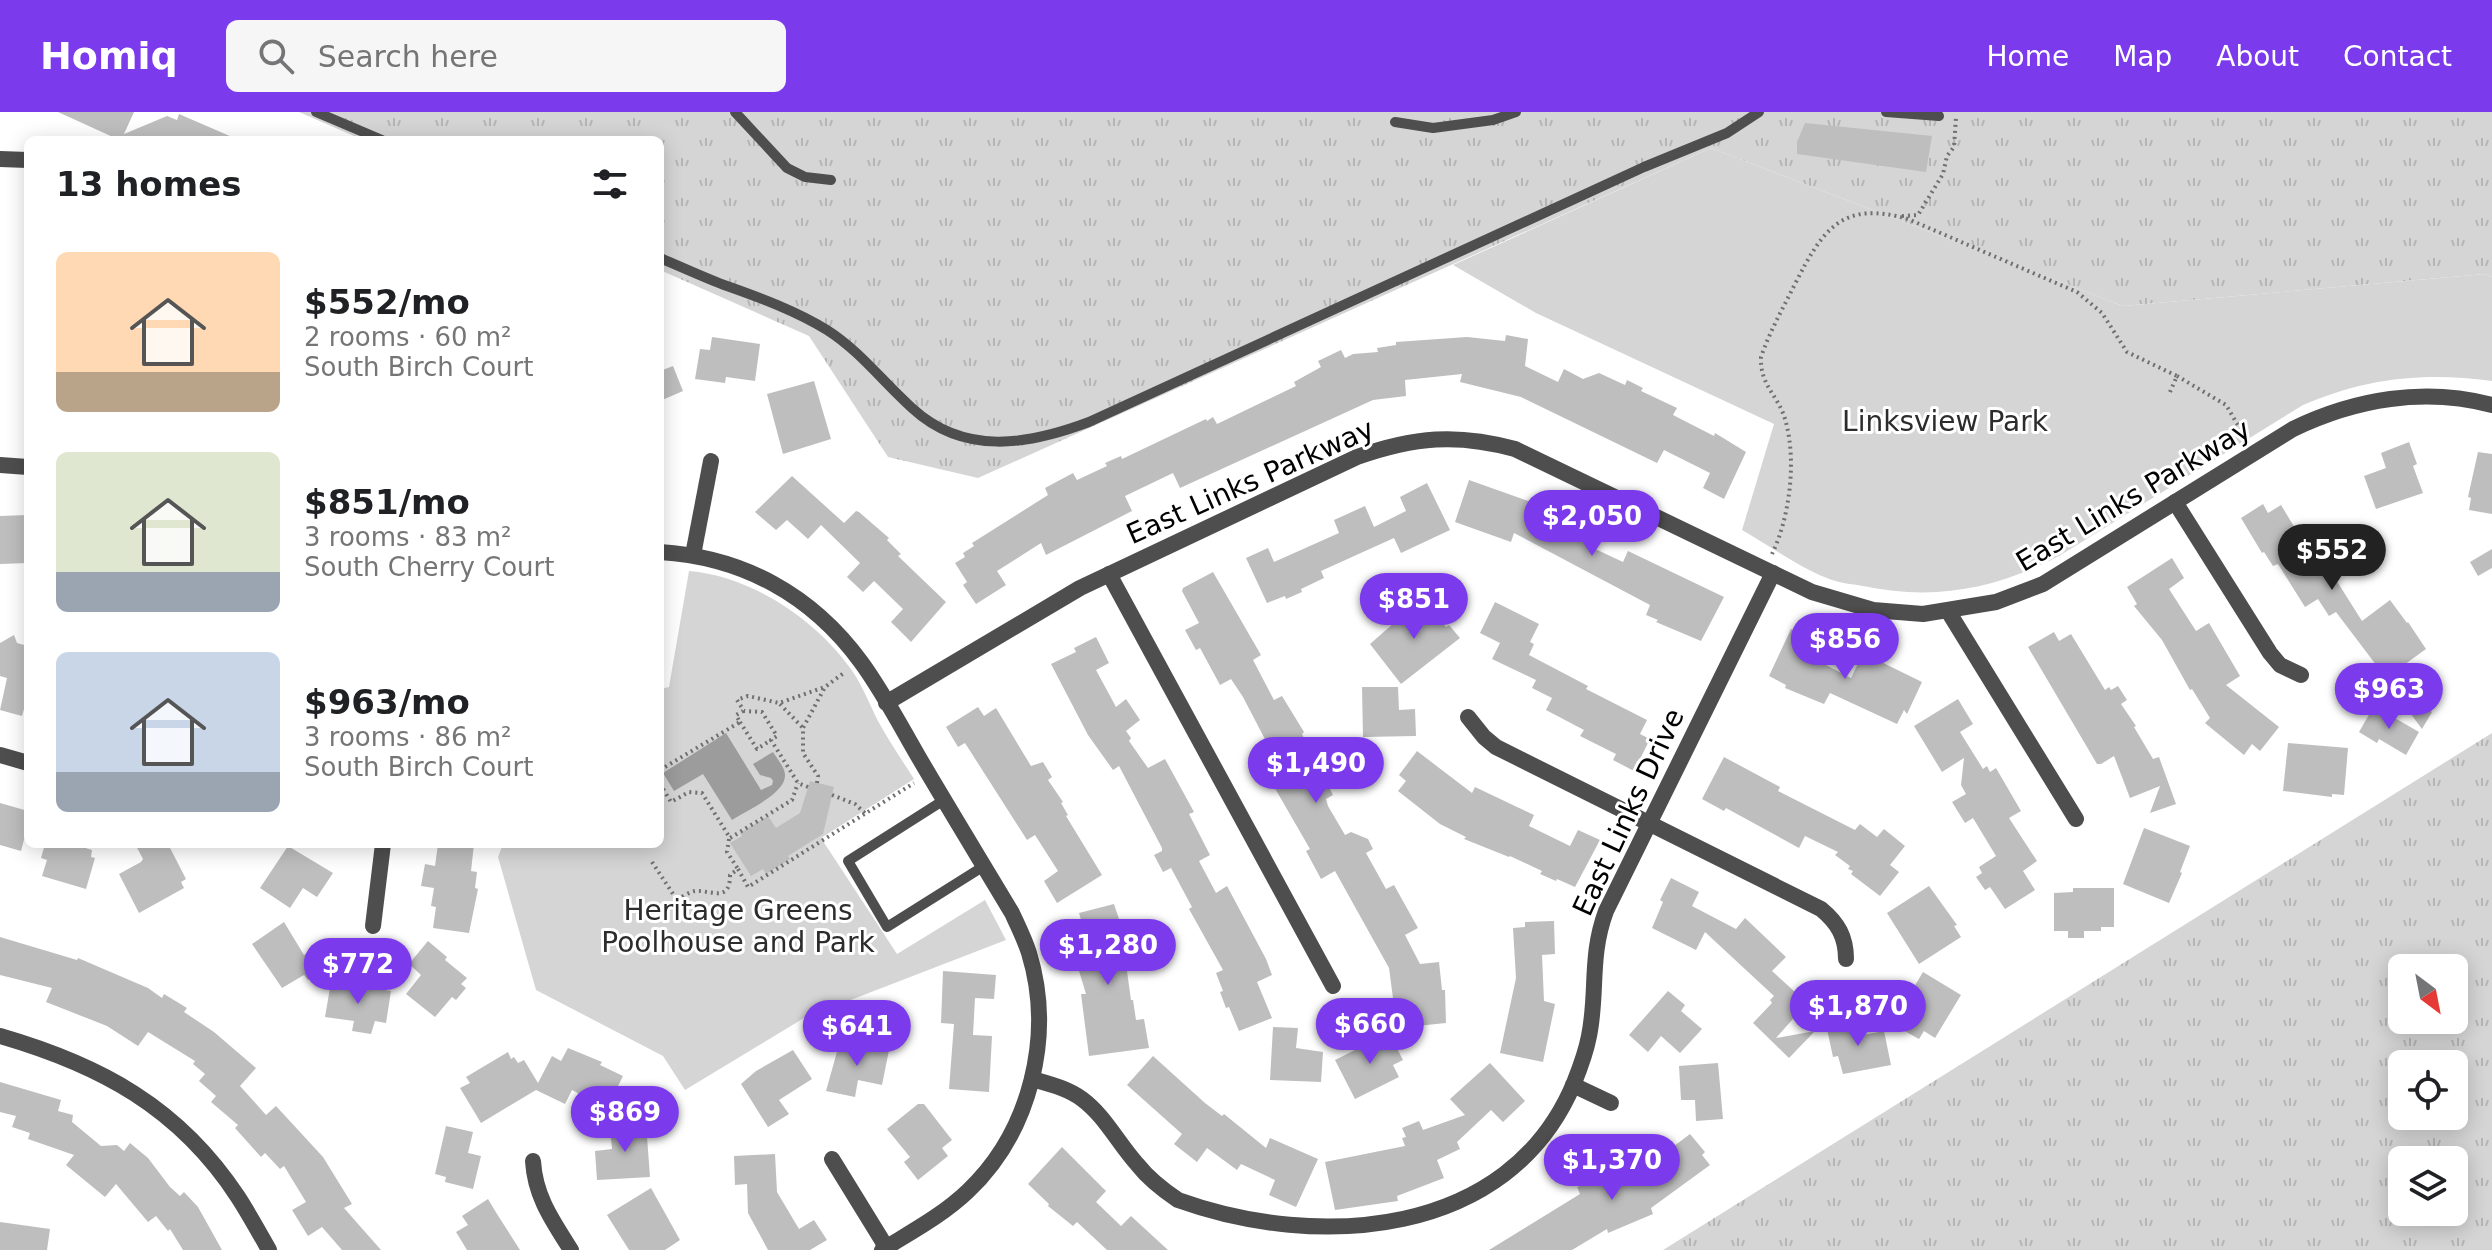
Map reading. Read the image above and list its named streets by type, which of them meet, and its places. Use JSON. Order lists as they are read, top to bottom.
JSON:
{
  "streets": {
    "street": ["East Links Parkway", "East Links Drive"]
  },
  "crossings": [
    ["East Links Parkway", "East Links Drive"]
  ],
  "parks": ["Linksview Park", "Heritage Greens Poolhouse and Park"],
  "north": "bottom right",
  "page": {
    "header": "Homiq",
    "search": "Search here",
    "nav": [
      "Home",
      "Map",
      "About",
      "Contact"
    ],
    "heading": "13 homes",
    "list": [
      {
        "name": "$552/mo",
        "note": "2 rooms · 60 m² · South Birch Court"
      },
      {
        "name": "$851/mo",
        "note": "3 rooms · 83 m² · South Cherry Court"
      },
      {
        "name": "$963/mo",
        "note": "3 rooms · 86 m² · South Birch Court"
      }
    ],
    "price": [
      "$2,050",
      "$552",
      "$851",
      "$856",
      "$963",
      "$1,490",
      "$1,280",
      "$772",
      "$1,870",
      "$660",
      "$641",
      "$869",
      "$1,370"
    ]
  }
}
